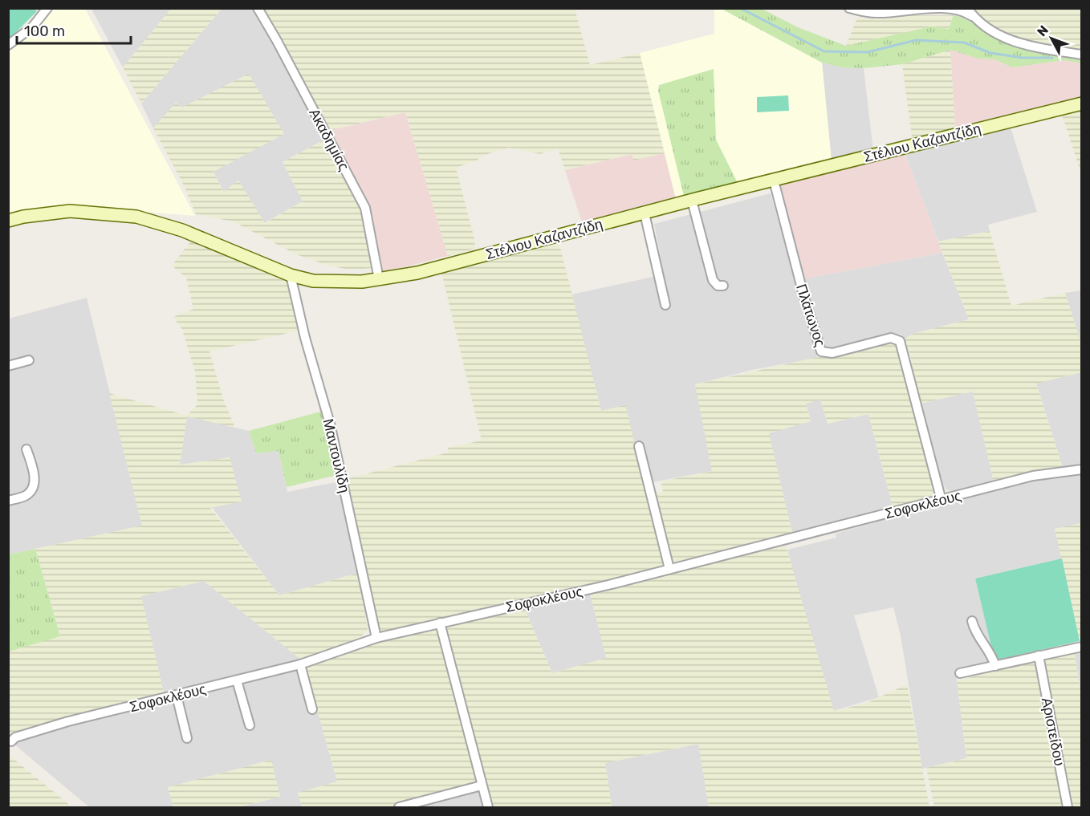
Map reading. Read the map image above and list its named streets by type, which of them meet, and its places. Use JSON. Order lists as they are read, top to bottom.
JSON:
{
  "streets": {
    "main road": ["Στέλιου Καζαντζίδη"],
    "street": [
      "Ακαδημίας",
      "Πλάτωνος",
      "Μαντουλίδη",
      "Σοφοκλέους",
      "Αριστείδου"
    ]
  },
  "crossings": [
    ["Ακαδημίας", "Στέλιου Καζαντζίδη"],
    ["Στέλιου Καζαντζίδη", "Πλάτωνος"],
    ["Στέλιου Καζαντζίδη", "Μαντουλίδη"],
    ["Πλάτωνος", "Σοφοκλέους"],
    ["Μαντουλίδη", "Σοφοκλέους"]
  ],
  "scale_bar": "100 m",
  "north": "top left"
}
